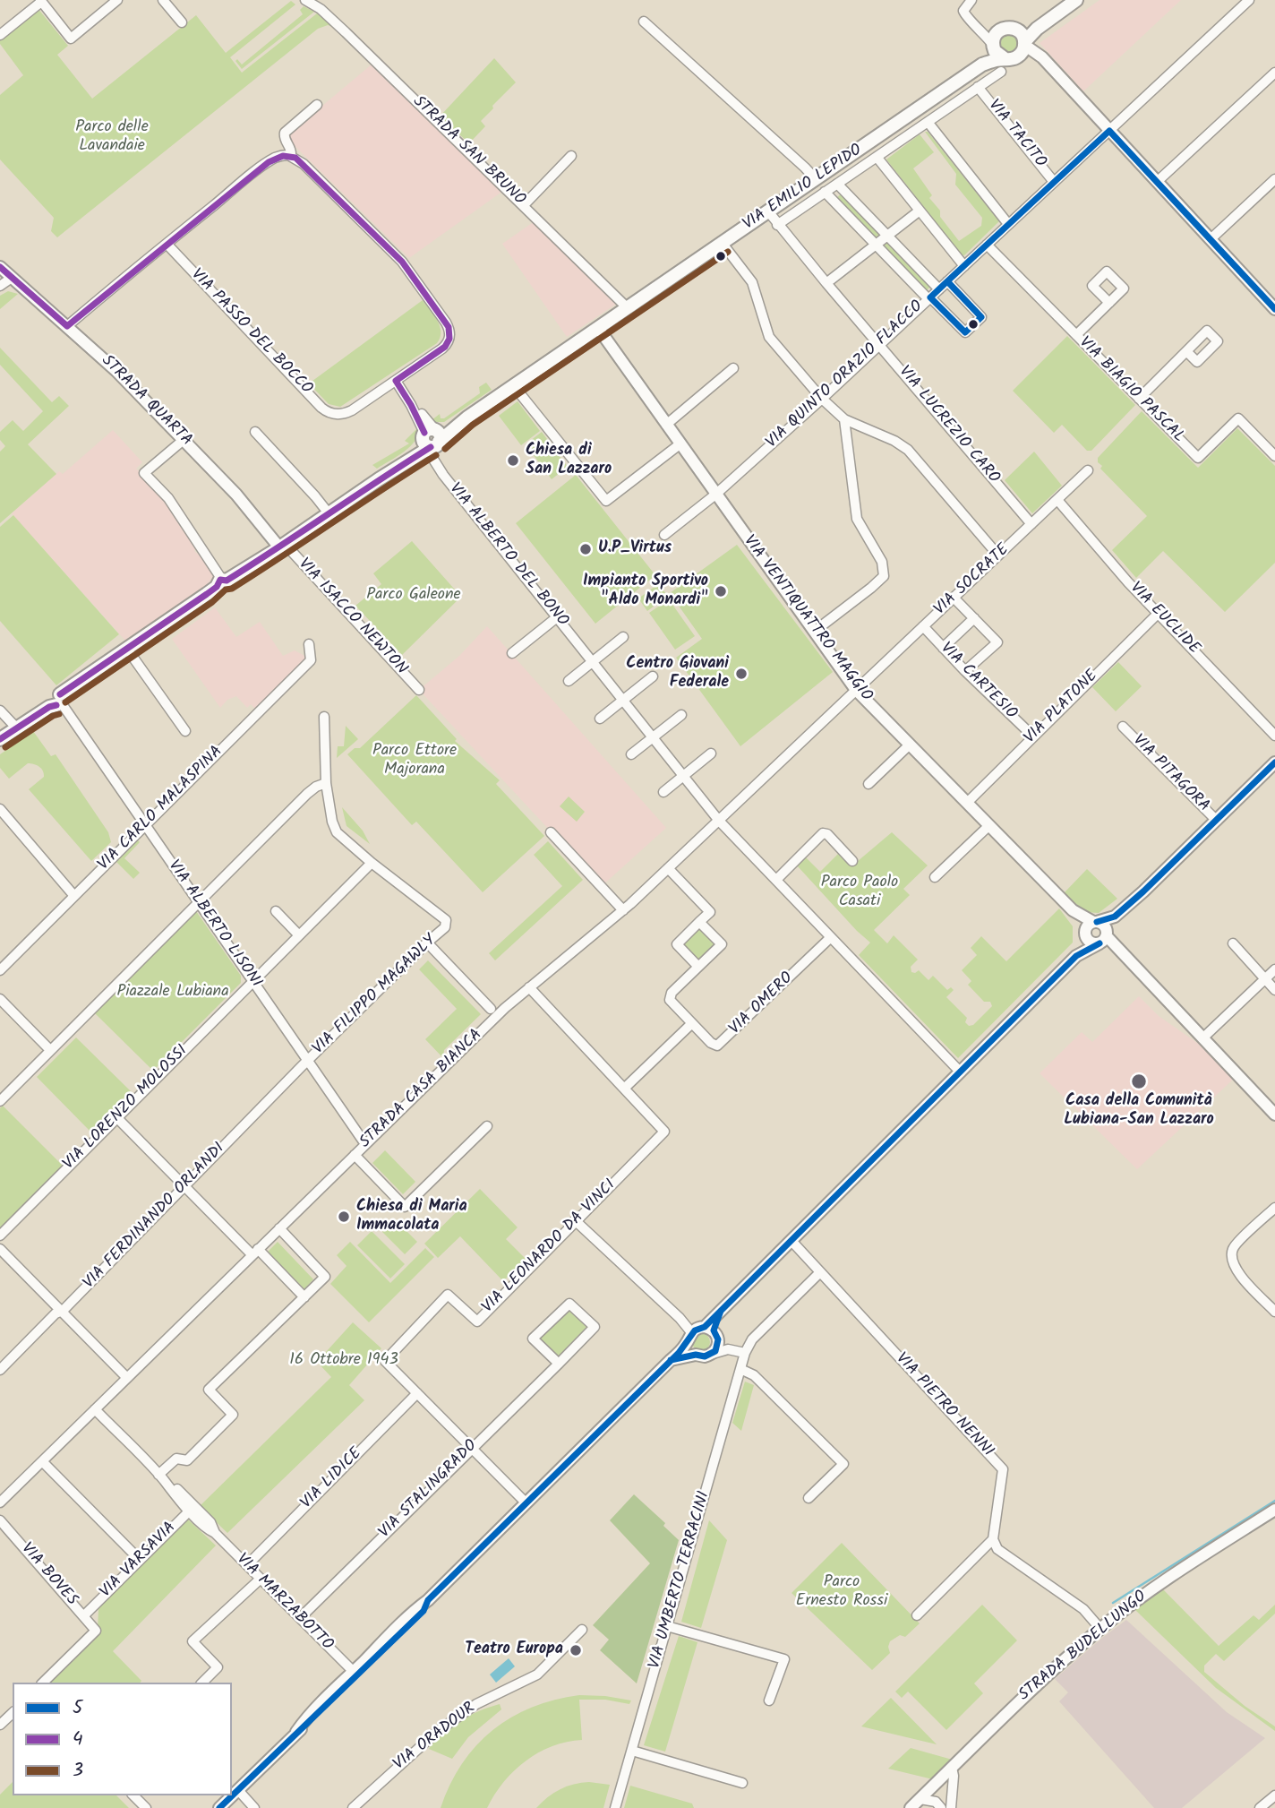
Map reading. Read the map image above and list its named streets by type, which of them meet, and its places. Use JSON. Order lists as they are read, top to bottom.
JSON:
{
  "streets": {
    "main road": ["VIA EMILIO LEPIDO"],
    "street": [
      "VIA TACITO",
      "STRADA SAN BRUNO",
      "VIA PASSO DEL BOCCO",
      "VIA QUINTO ORAZIO FLACCO",
      "VIA BIAGIO PASCAL",
      "STRADA QUARTA",
      "VIA LUCREZIO CARO",
      "VIA ALBERTO DEL BONO",
      "VIA SOCRATE",
      "VIA ISACCO NEWTON",
      "VIA VENTIQUATTRO MAGGIO",
      "VIA EUCLIDE",
      "VIA CARTESIO",
      "VIA PLATONE",
      "VIA PITAGORA",
      "VIA CARLO MALASPINA",
      "VIA ALBERTO LISONI",
      "VIA FILIPPO MAGAWLY",
      "VIA OMERO",
      "STRADA CASA BIANCA",
      "VIA LORENZO MOLOSSI",
      "VIA FERDINANDO ORLANDI",
      "VIA LEONARDO DA VINCI",
      "VIA PIETRO NENNI",
      "VIA LIDICE",
      "VIA STALINGRADO",
      "VIA VARSAVIA",
      "VIA BOVES",
      "VIA UMBERTO TERRACINI",
      "VIA MARZABOTTO",
      "STRADA BUDELLUNGO",
      "VIA ORADOUR"
    ]
  },
  "crossings": [
    ["VIA TACITO", "VIA EMILIO LEPIDO"],
    ["VIA TACITO", "VIA QUINTO ORAZIO FLACCO"],
    ["STRADA SAN BRUNO", "VIA EMILIO LEPIDO"],
    ["VIA EMILIO LEPIDO", "STRADA QUARTA"],
    ["VIA EMILIO LEPIDO", "VIA LUCREZIO CARO"],
    ["VIA EMILIO LEPIDO", "VIA ALBERTO DEL BONO"],
    ["VIA EMILIO LEPIDO", "VIA ISACCO NEWTON"],
    ["VIA EMILIO LEPIDO", "VIA VENTIQUATTRO MAGGIO"],
    ["VIA PASSO DEL BOCCO", "VIA ALBERTO DEL BONO"],
    ["VIA QUINTO ORAZIO FLACCO", "VIA BIAGIO PASCAL"],
    ["VIA QUINTO ORAZIO FLACCO", "VIA LUCREZIO CARO"],
    ["VIA QUINTO ORAZIO FLACCO", "VIA VENTIQUATTRO MAGGIO"],
    ["STRADA QUARTA", "VIA ISACCO NEWTON"],
    ["VIA LUCREZIO CARO", "VIA SOCRATE"],
    ["VIA ALBERTO DEL BONO", "VIA OMERO"],
    ["VIA ALBERTO DEL BONO", "STRADA CASA BIANCA"],
    ["VIA SOCRATE", "VIA VENTIQUATTRO MAGGIO"],
    ["VIA SOCRATE", "VIA EUCLIDE"],
    ["VIA SOCRATE", "VIA CARTESIO"],
    ["VIA SOCRATE", "STRADA CASA BIANCA"],
    ["VIA VENTIQUATTRO MAGGIO", "VIA PLATONE"],
    ["VIA VENTIQUATTRO MAGGIO", "STRADA CASA BIANCA"],
    ["VIA EUCLIDE", "VIA PLATONE"],
    ["VIA CARTESIO", "VIA PLATONE"],
    ["VIA CARLO MALASPINA", "VIA ALBERTO LISONI"],
    ["VIA ALBERTO LISONI", "VIA FILIPPO MAGAWLY"],
    ["VIA ALBERTO LISONI", "STRADA CASA BIANCA"],
    ["VIA ALBERTO LISONI", "VIA LORENZO MOLOSSI"],
    ["VIA ALBERTO LISONI", "VIA FERDINANDO ORLANDI"],
    ["VIA FILIPPO MAGAWLY", "VIA LORENZO MOLOSSI"],
    ["VIA FILIPPO MAGAWLY", "VIA FERDINANDO ORLANDI"],
    ["STRADA CASA BIANCA", "VIA LEONARDO DA VINCI"],
    ["STRADA CASA BIANCA", "VIA MARZABOTTO"],
    ["VIA LEONARDO DA VINCI", "VIA LIDICE"],
    ["VIA LEONARDO DA VINCI", "VIA STALINGRADO"],
    ["VIA LIDICE", "VIA MARZABOTTO"],
    ["VIA STALINGRADO", "VIA MARZABOTTO"],
    ["VIA VARSAVIA", "VIA BOVES"],
    ["VIA VARSAVIA", "VIA MARZABOTTO"]
  ],
  "parks": [
    "Parco delle Lavandaie",
    "Parco Galeone",
    "Parco Ettore Majorana",
    "Parco Paolo Casati",
    "Piazzale Lubiana",
    "16 Ottobre 1943",
    "Parco Ernesto Rossi"
  ],
  "places": [
    "Chiesa di San Lazzaro",
    "U.P_Virtus",
    "Impianto Sportivo \"Aldo Monardi\"",
    "Centro Giovani Federale",
    "Casa della Comunità Lubiana-San Lazzaro",
    "Chiesa di Maria Immacolata",
    "Teatro Europa"
  ],
  "lines": ["transit line 5", "transit line 4", "transit line 3"],
  "legend": ["5", "4", "3"]
}
